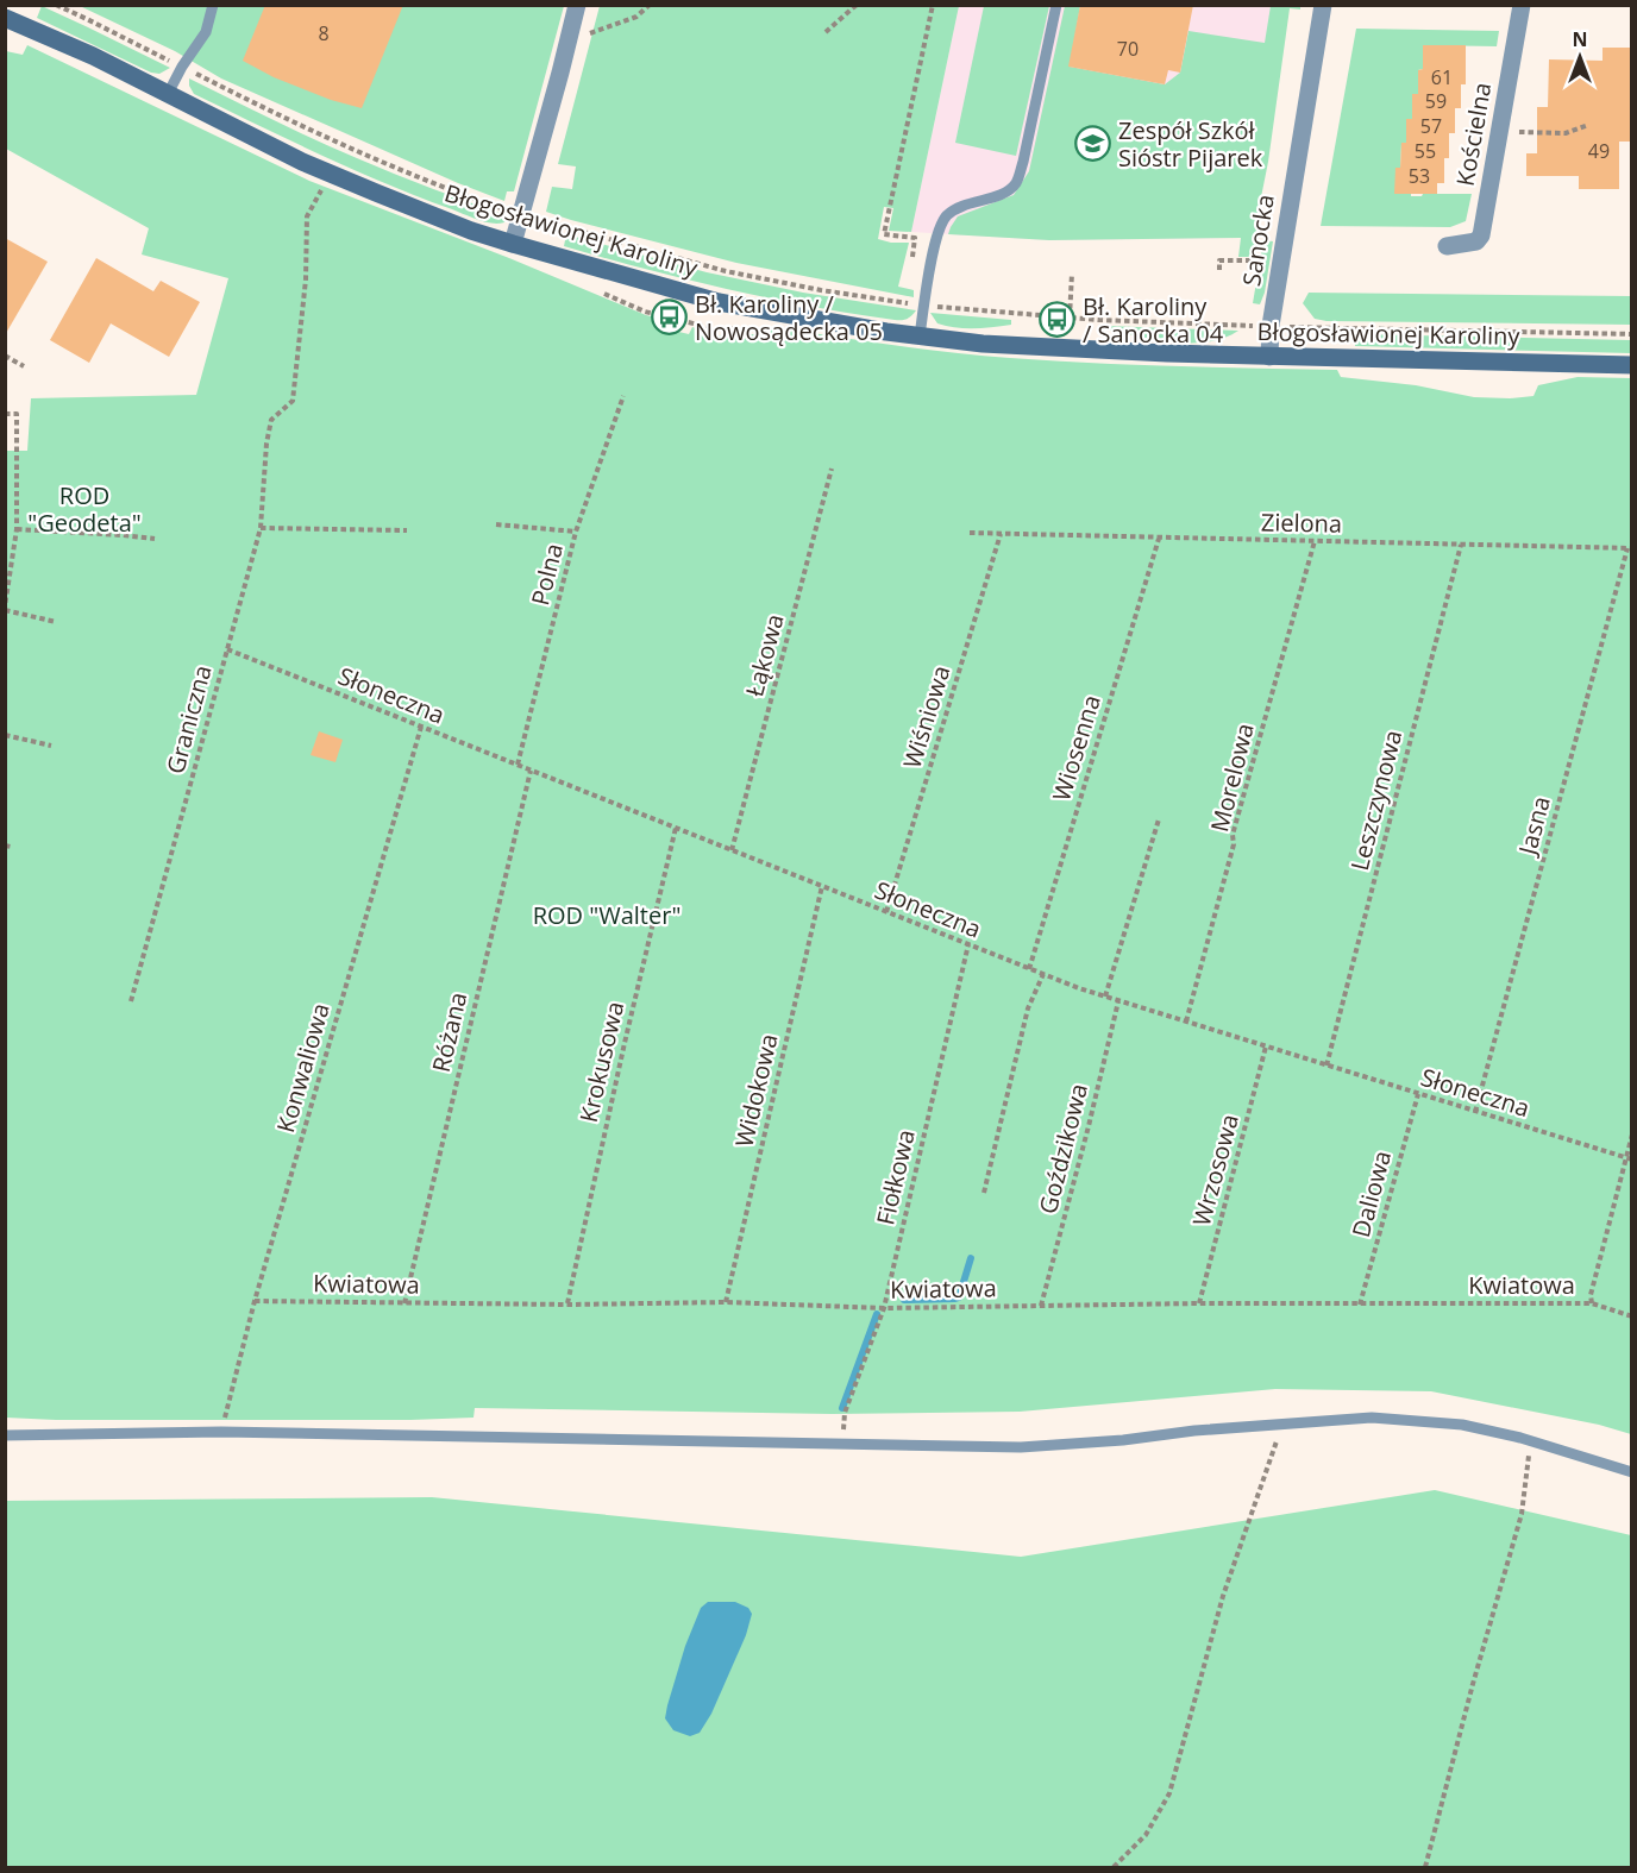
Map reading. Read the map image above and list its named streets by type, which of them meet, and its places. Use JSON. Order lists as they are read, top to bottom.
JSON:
{
  "streets": {
    "street": ["Kościelna", "Błogosławionej Karoliny", "Sanocka"],
    "path": [
      "Zielona",
      "Polna",
      "Łąkowa",
      "Słoneczna",
      "Wiśniowa",
      "Graniczna",
      "Wiosenna",
      "Morelowa",
      "Leszczynowa",
      "Jasna",
      "Różana",
      "Krokusowa",
      "Konwaliowa",
      "Widokowa",
      "Goździkowa",
      "Wrzosowa",
      "Fiołkowa",
      "Daliowa",
      "Kwiatowa"
    ]
  },
  "crossings": [
    ["Błogosławionej Karoliny", "Sanocka"],
    ["Błogosławionej Karoliny", "Graniczna"],
    ["Zielona", "Wiśniowa"],
    ["Zielona", "Wiosenna"],
    ["Zielona", "Morelowa"],
    ["Zielona", "Leszczynowa"],
    ["Zielona", "Jasna"],
    ["Polna", "Słoneczna"],
    ["Łąkowa", "Słoneczna"],
    ["Słoneczna", "Wiśniowa"],
    ["Słoneczna", "Graniczna"],
    ["Słoneczna", "Wiosenna"],
    ["Słoneczna", "Morelowa"],
    ["Słoneczna", "Leszczynowa"],
    ["Słoneczna", "Jasna"],
    ["Słoneczna", "Różana"],
    ["Słoneczna", "Krokusowa"],
    ["Słoneczna", "Konwaliowa"],
    ["Słoneczna", "Widokowa"],
    ["Słoneczna", "Goździkowa"],
    ["Słoneczna", "Wrzosowa"],
    ["Słoneczna", "Fiołkowa"],
    ["Słoneczna", "Daliowa"],
    ["Różana", "Kwiatowa"],
    ["Krokusowa", "Kwiatowa"],
    ["Konwaliowa", "Kwiatowa"],
    ["Widokowa", "Kwiatowa"],
    ["Goździkowa", "Kwiatowa"],
    ["Wrzosowa", "Kwiatowa"],
    ["Fiołkowa", "Kwiatowa"],
    ["Daliowa", "Kwiatowa"]
  ],
  "parks": ["ROD \"Geodeta\"", "ROD \"Walter\""],
  "places": {
    "school or university": ["Zespół Szkół Sióstr Pijarek"],
    "bus stop": ["Bł. Karoliny / Nowosądecka 05", "Bł. Karoliny / Sanocka 04"]
  },
  "house_numbers": [
    "8",
    "70",
    "61",
    "59",
    "57",
    "55",
    "49",
    "53"
  ],
  "north": "top"
}
